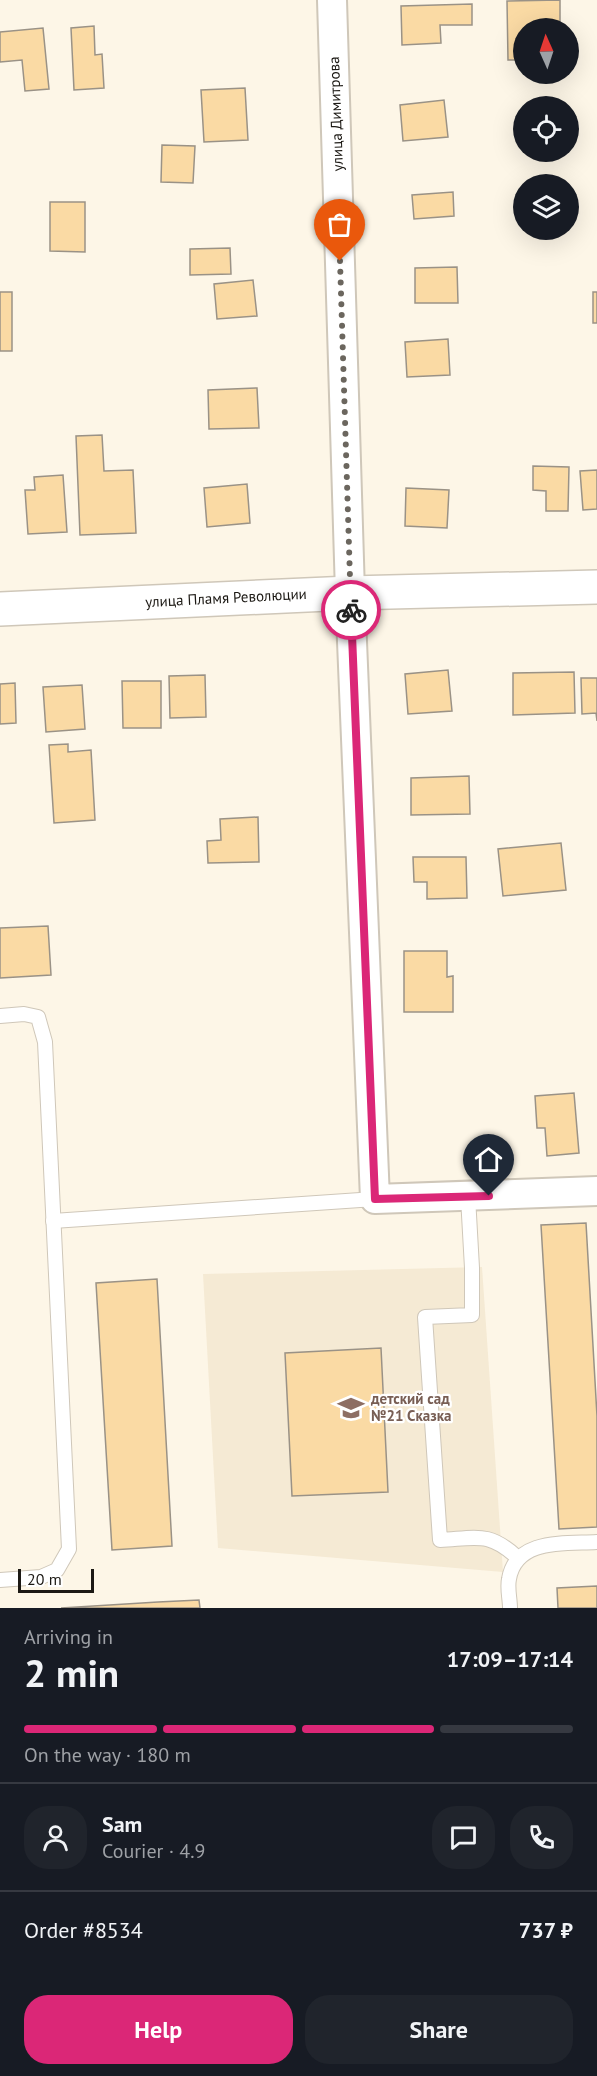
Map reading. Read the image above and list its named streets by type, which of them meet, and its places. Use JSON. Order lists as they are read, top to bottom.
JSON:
{
  "streets": {
    "street": ["улица Димитрова", "улица Пламя Революции"]
  },
  "crossings": [
    ["улица Димитрова", "улица Пламя Революции"]
  ],
  "places": {
    "school or university": ["детский сад №21 Сказка"]
  },
  "scale_bar": "20 m",
  "north": "top",
  "page": {
    "scale": "20 m",
    "heading": ["2 min", "Arriving in", "17:09–17:14"],
    "panel": [
      "Sam",
      "Courier · 4.9",
      "Order #8534",
      "737 ₽"
    ],
    "bar": "On the way · 180 m",
    "buttons": ["Help", "Share"]
  }
}
